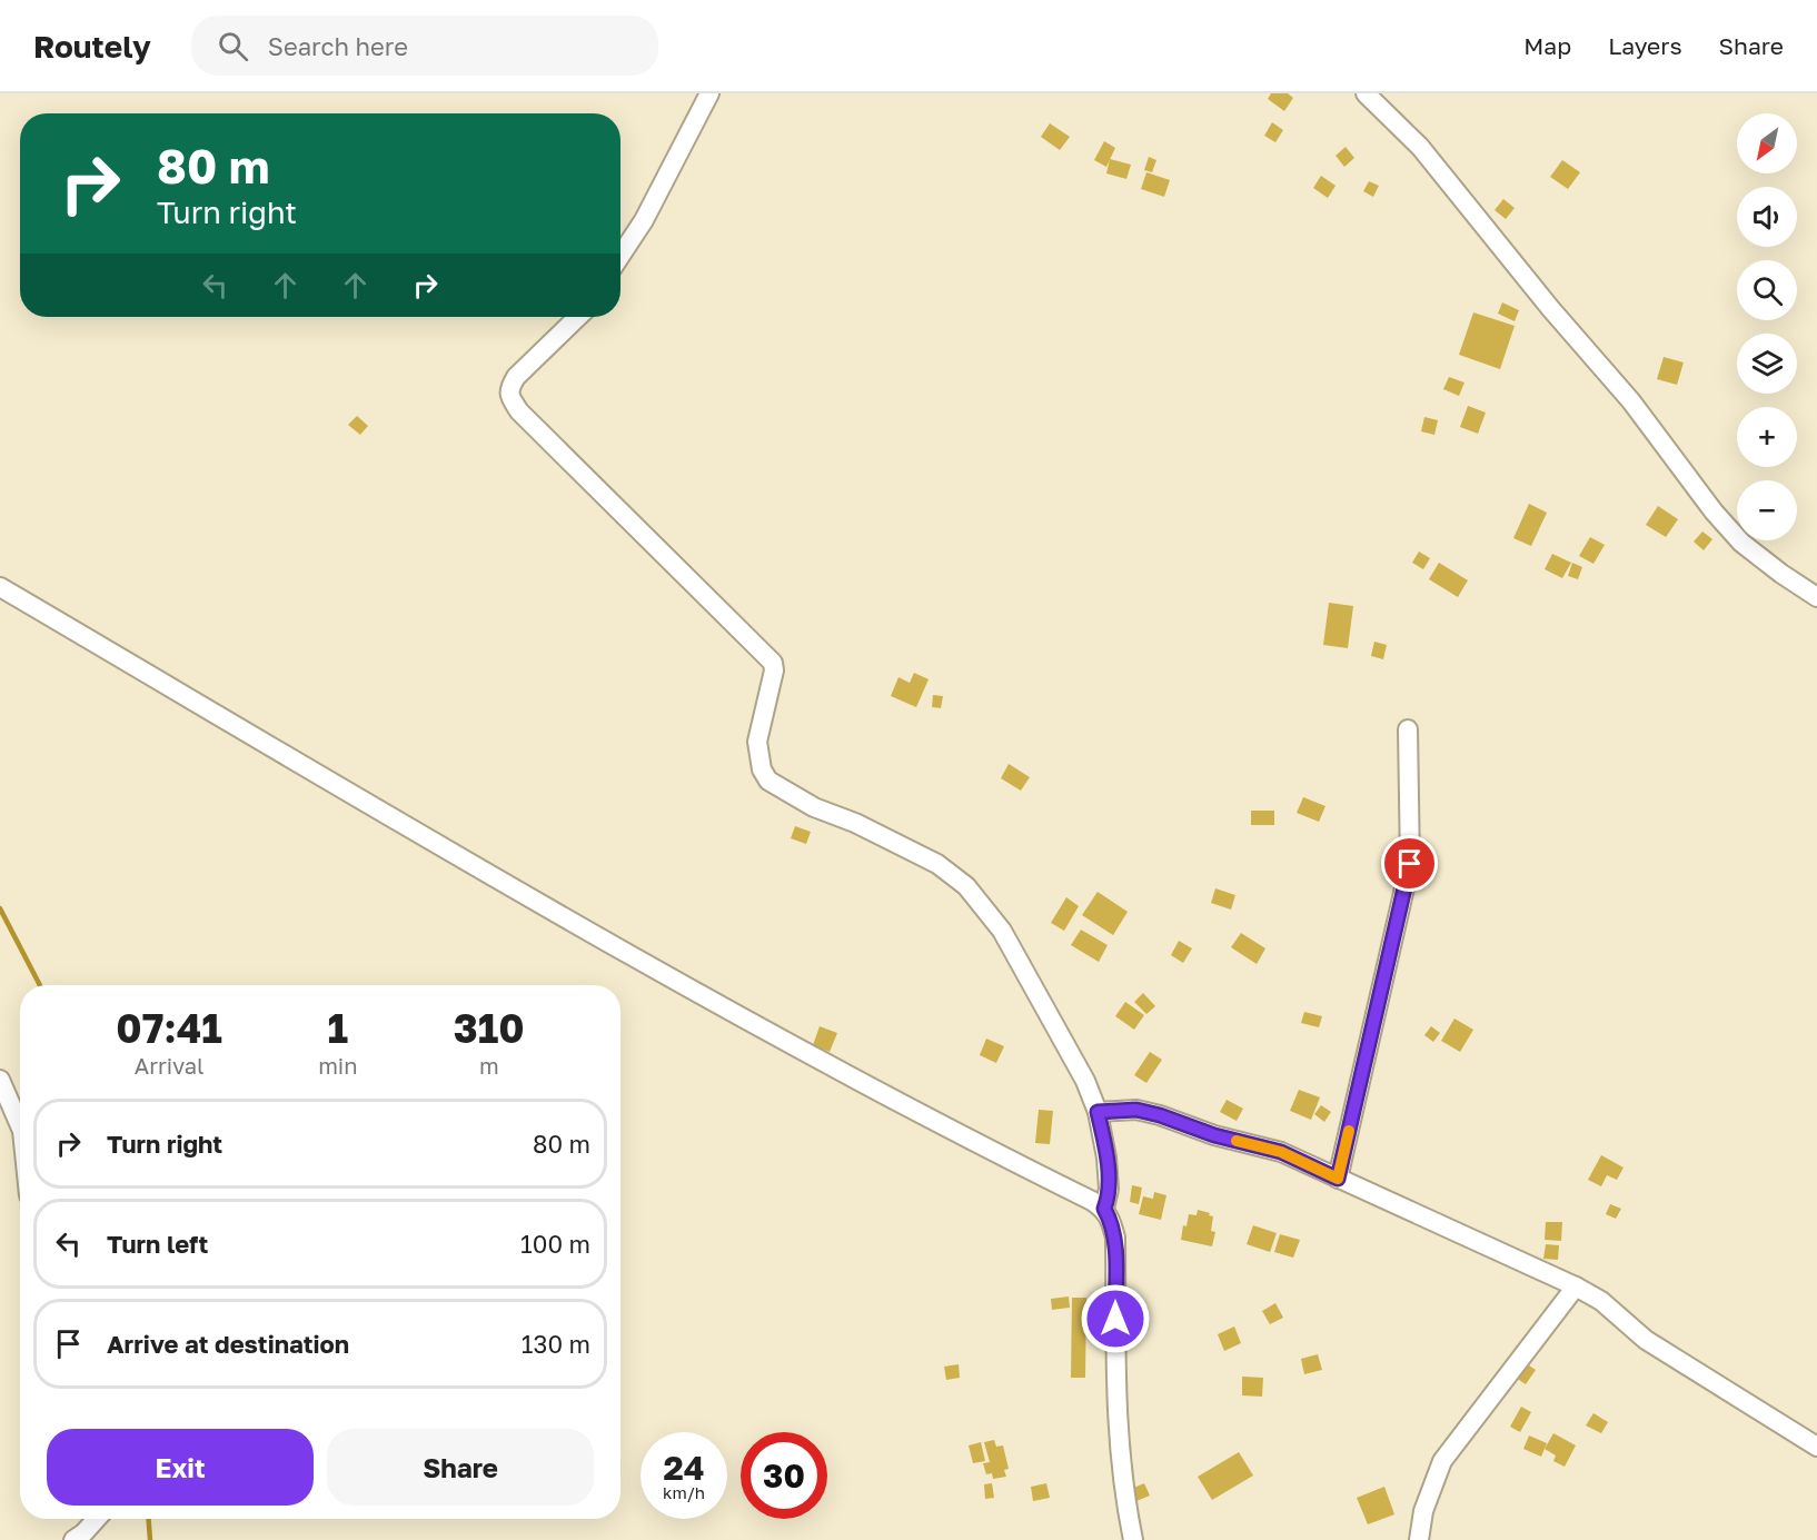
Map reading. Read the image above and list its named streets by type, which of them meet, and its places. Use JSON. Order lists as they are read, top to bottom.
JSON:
{
  "north": "bottom left",
  "page": {
    "header": "Routely",
    "search": "Search here",
    "nav": ["Map", "Layers", "Share"],
    "map_buttons": ["+", "−"],
    "turn": ["80 m", "Turn right"],
    "eta": [
      "07:41",
      "Arrival",
      "1",
      "min",
      "310",
      "m"
    ],
    "list": [
      {
        "name": "Turn right",
        "value": "80 m"
      },
      {
        "name": "Turn left",
        "value": "100 m"
      },
      {
        "name": "Arrive at destination",
        "value": "130 m"
      }
    ],
    "buttons": ["Exit", "Share"],
    "speed": "24 km/h",
    "limit": "30"
  }
}
